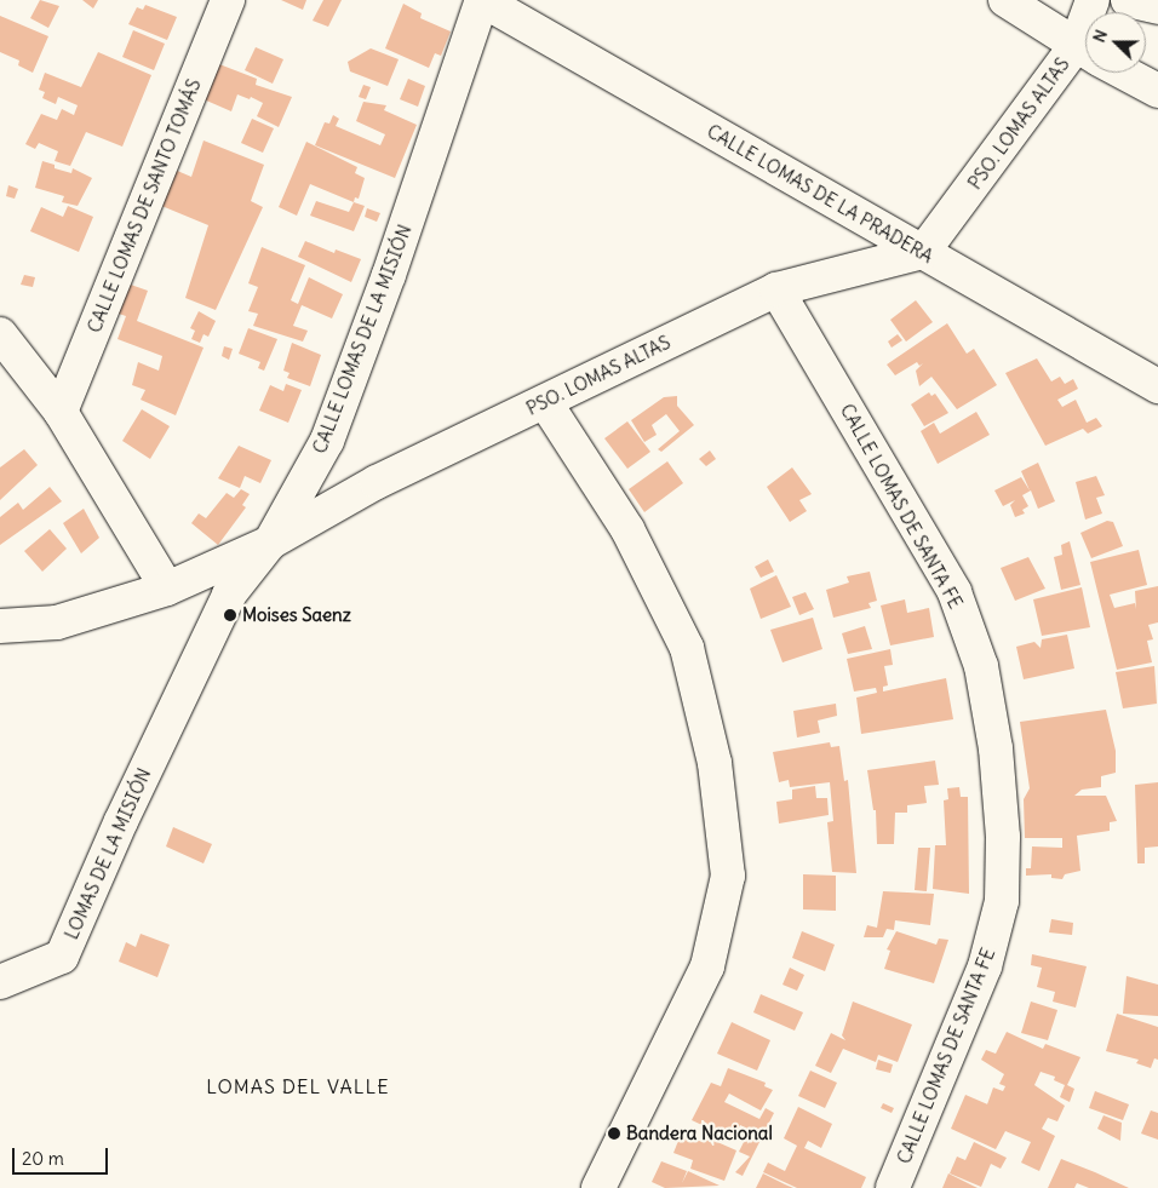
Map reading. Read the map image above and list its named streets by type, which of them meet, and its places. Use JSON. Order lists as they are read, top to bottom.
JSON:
{
  "streets": {
    "street": [
      "PSO. LOMAS ALTAS",
      "CALLE LOMAS DE LA PRADERA",
      "CALLE LOMAS DE SANTO TOMÁS",
      "CALLE LOMAS DE LA MISIÓN",
      "CALLE LOMAS DE SANTA FE",
      "LOMAS DE LA MISIÓN"
    ]
  },
  "crossings": [
    ["PSO. LOMAS ALTAS", "CALLE LOMAS DE LA PRADERA"],
    ["PSO. LOMAS ALTAS", "CALLE LOMAS DE LA MISIÓN"],
    ["PSO. LOMAS ALTAS", "CALLE LOMAS DE SANTA FE"],
    ["CALLE LOMAS DE LA PRADERA", "CALLE LOMAS DE LA MISIÓN"],
    ["CALLE LOMAS DE LA MISIÓN", "LOMAS DE LA MISIÓN"]
  ],
  "districts": ["LOMAS DEL VALLE"],
  "places": ["Moises Saenz", "Bandera Nacional"],
  "scale_bar": "20 m",
  "north": "left"
}
